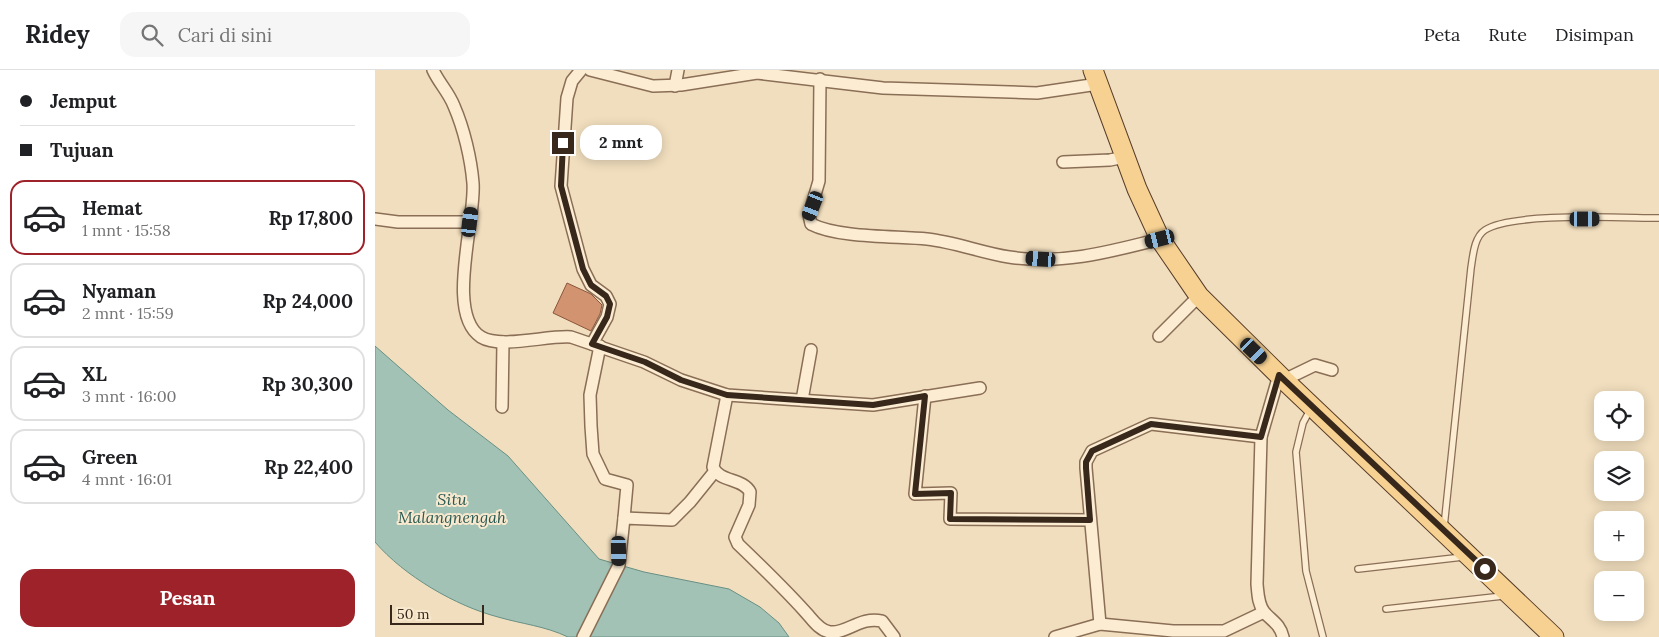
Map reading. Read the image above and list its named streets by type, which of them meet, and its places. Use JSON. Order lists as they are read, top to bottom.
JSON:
{
  "water": ["Situ Malangnengah"],
  "scale_bar": "50 m",
  "page": {
    "header": "Ridey",
    "search": "Cari di sini",
    "nav": ["Peta", "Rute", "Disimpan"],
    "banner": ["Jemput", "Tujuan"],
    "bubble": "2 mnt",
    "list": [
      {
        "name": "Hemat",
        "note": "1 mnt · 15:58",
        "value": "Rp 17,800"
      },
      {
        "name": "Nyaman",
        "note": "2 mnt · 15:59",
        "value": "Rp 24,000"
      },
      {
        "name": "XL",
        "note": "3 mnt · 16:00",
        "value": "Rp 30,300"
      },
      {
        "name": "Green",
        "note": "4 mnt · 16:01",
        "value": "Rp 22,400"
      }
    ],
    "map_buttons": ["+", "−"],
    "buttons": "Pesan",
    "scale": "50 m"
  }
}
